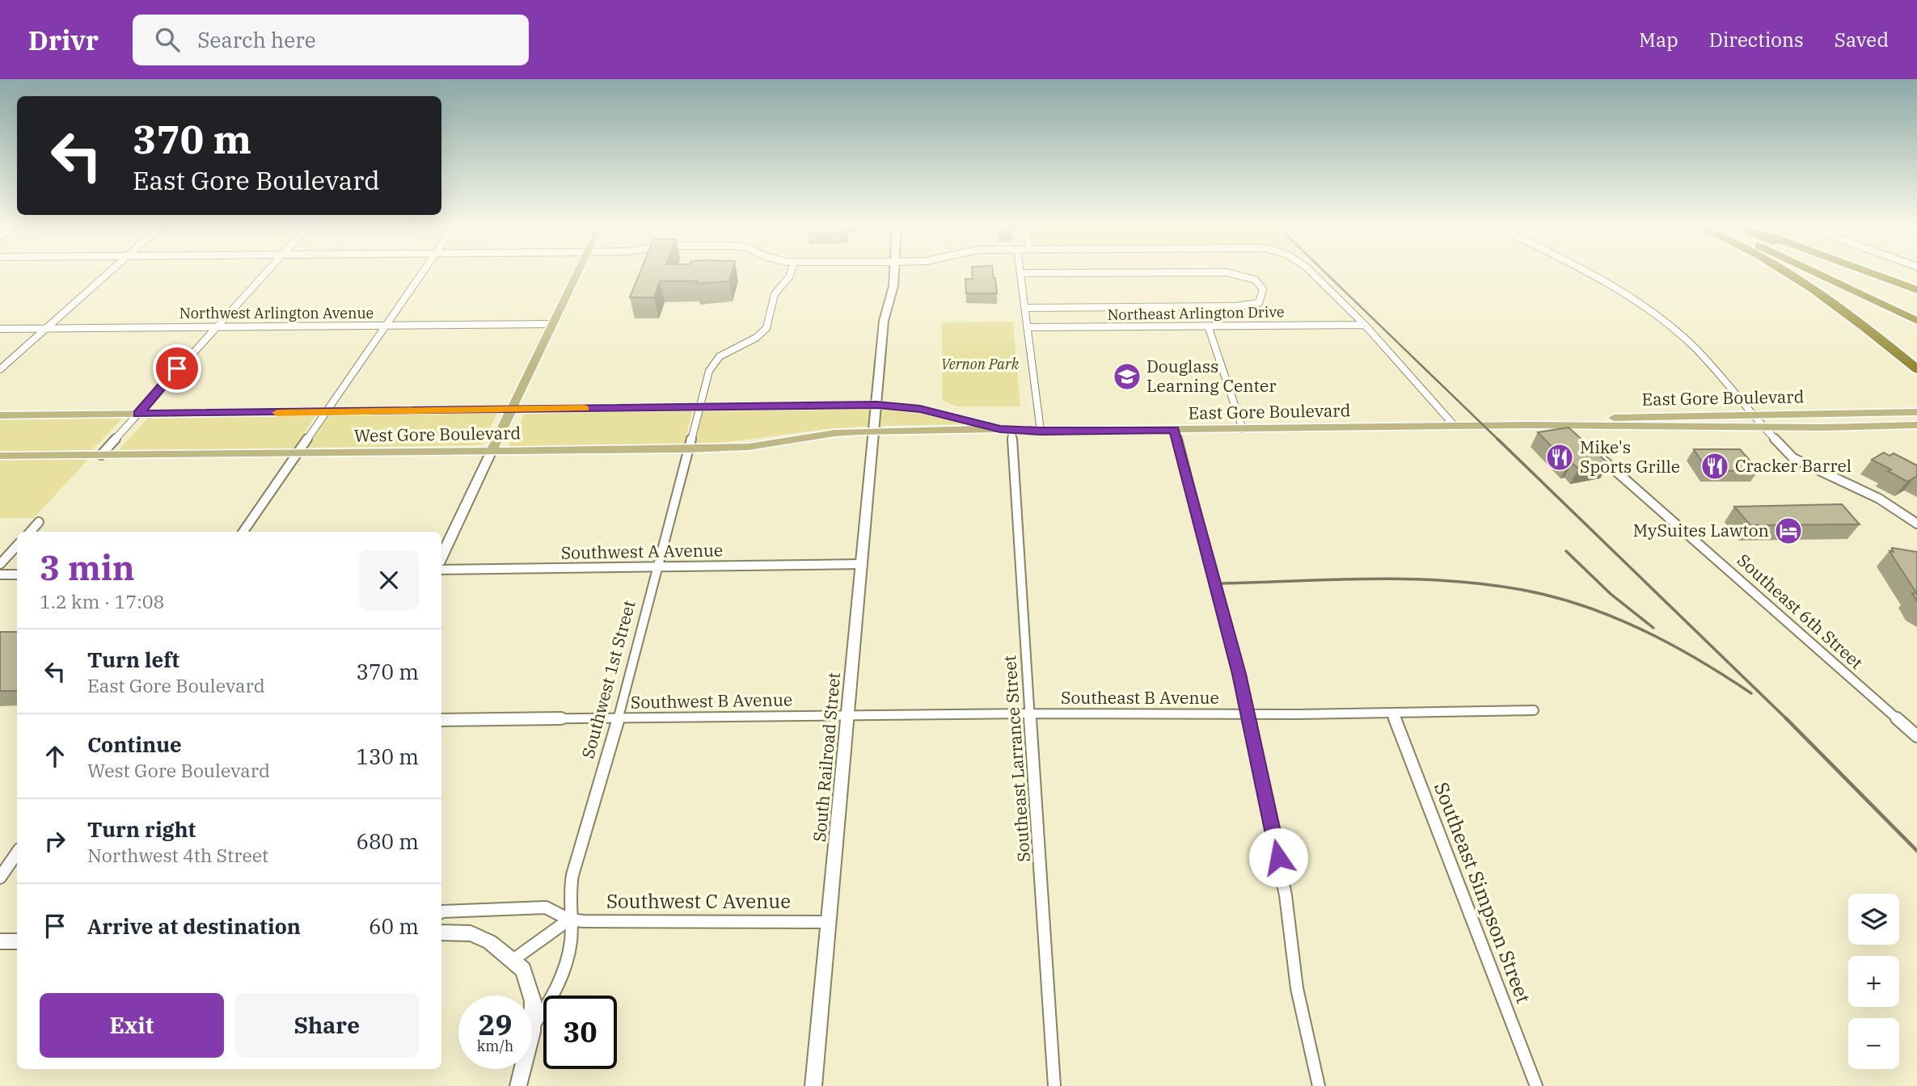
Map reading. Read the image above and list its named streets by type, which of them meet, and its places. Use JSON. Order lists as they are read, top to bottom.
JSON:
{
  "streets": {
    "main road": ["East Gore Boulevard", "West Gore Boulevard"],
    "street": [
      "Northwest Arlington Avenue",
      "Northeast Arlington Drive",
      "Southwest A Avenue",
      "Southeast 6th Street",
      "Southwest 1st Street",
      "Southeast B Avenue",
      "Southwest B Avenue",
      "South Railroad Street",
      "Southeast Larrance Street",
      "Southeast Simpson Street",
      "Southwest C Avenue"
    ]
  },
  "crossings": [
    ["East Gore Boulevard", "West Gore Boulevard"],
    ["East Gore Boulevard", "South Railroad Street"],
    ["East Gore Boulevard", "Southeast Larrance Street"],
    ["West Gore Boulevard", "Southwest 1st Street"],
    ["West Gore Boulevard", "South Railroad Street"],
    ["West Gore Boulevard", "Southeast Larrance Street"],
    ["Southwest A Avenue", "Southwest 1st Street"],
    ["Southwest A Avenue", "South Railroad Street"],
    ["Southwest 1st Street", "Southwest B Avenue"],
    ["Southwest 1st Street", "Southwest C Avenue"],
    ["Southeast B Avenue", "Southwest B Avenue"],
    ["Southeast B Avenue", "South Railroad Street"],
    ["Southeast B Avenue", "Southeast Larrance Street"],
    ["Southeast B Avenue", "Southeast Simpson Street"],
    ["Southwest B Avenue", "South Railroad Street"],
    ["South Railroad Street", "Southwest C Avenue"]
  ],
  "parks": ["Vernon Park"],
  "places": {
    "school or university": ["Douglass Learning Center"],
    "restaurant": ["Mike's Sports Grille", "Cracker Barrel"],
    "hotel": ["MySuites Lawton"]
  },
  "page": {
    "header": "Drivr",
    "search": "Search here",
    "nav": ["Map", "Directions", "Saved"],
    "turn": ["370 m", "East Gore Boulevard"],
    "heading": ["3 min", "1.2 km · 17:08"],
    "list": [
      {
        "name": "Turn left",
        "note": "East Gore Boulevard",
        "value": "370 m"
      },
      {
        "name": "Continue",
        "note": "West Gore Boulevard",
        "value": "130 m"
      },
      {
        "name": "Turn right",
        "note": "Northwest 4th Street",
        "value": "680 m"
      },
      {
        "name": "Arrive at destination",
        "value": "60 m"
      }
    ],
    "map_buttons": ["+", "−"],
    "buttons": ["Exit", "Share"],
    "speed": "29 km/h",
    "limit": "30"
  }
}
